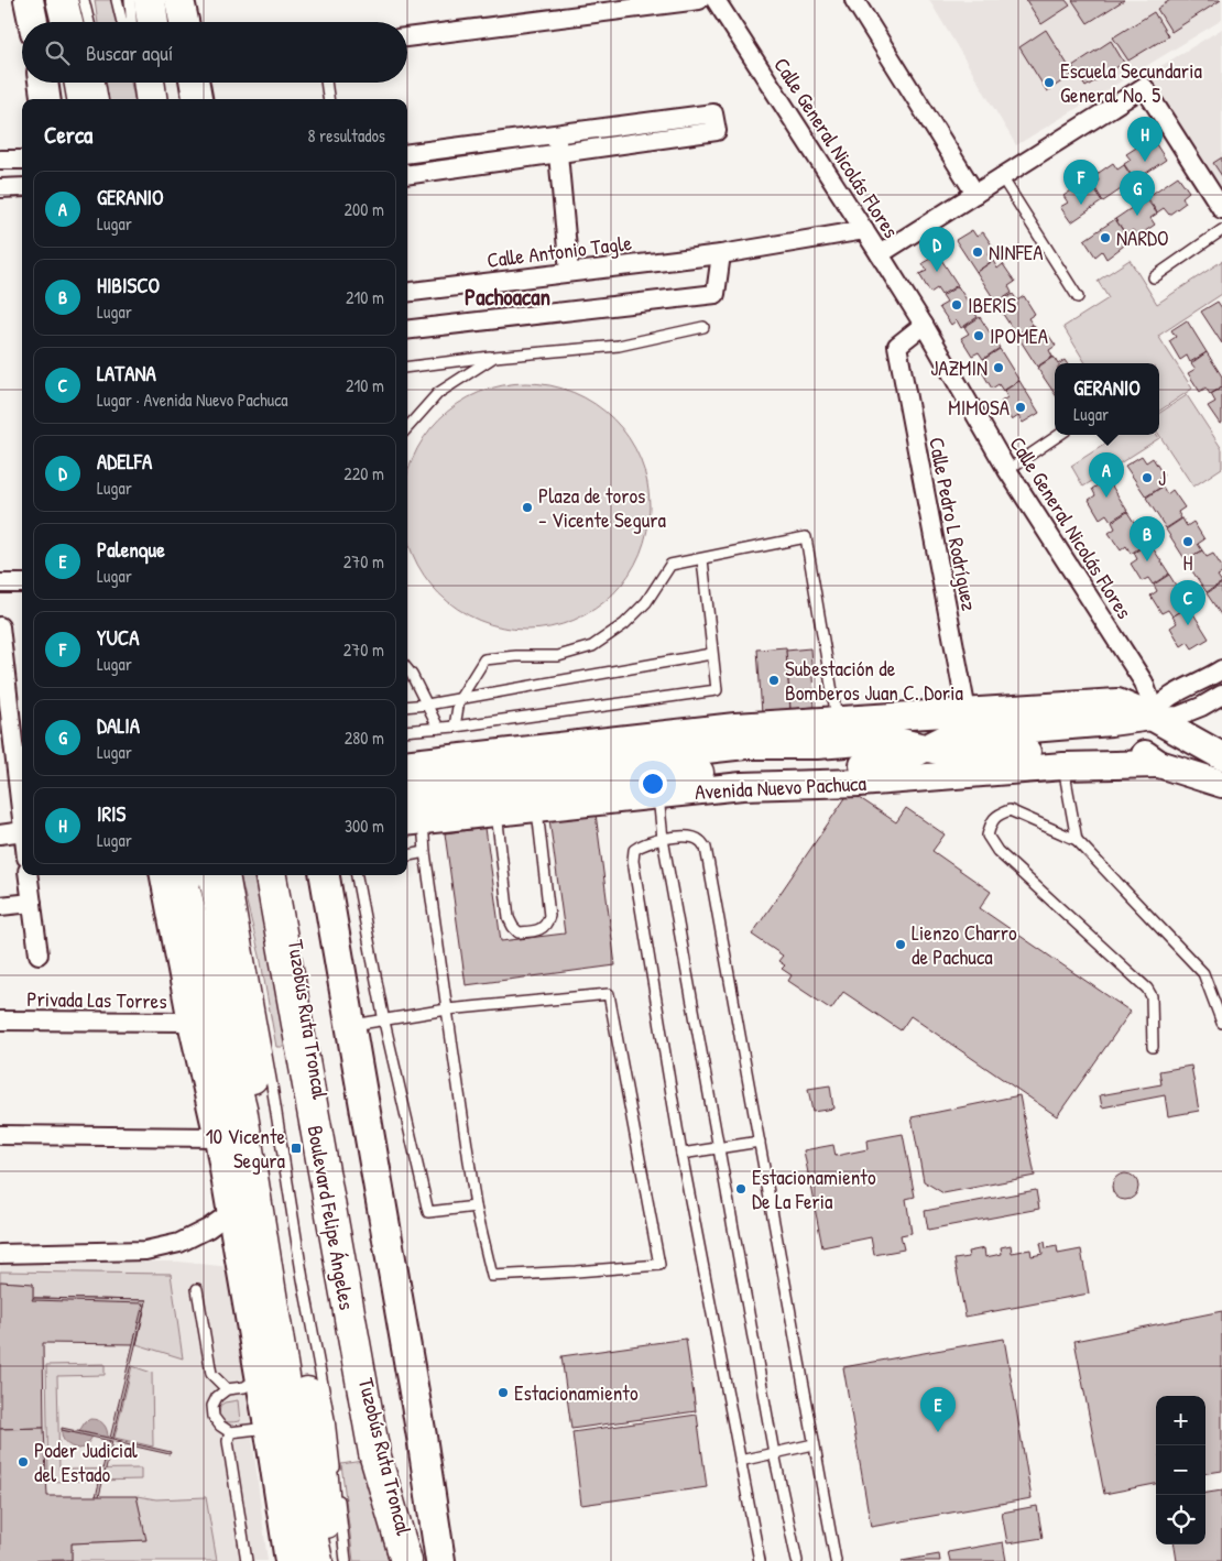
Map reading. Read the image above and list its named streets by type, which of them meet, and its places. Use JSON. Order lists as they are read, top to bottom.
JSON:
{
  "streets": {
    "highway": ["Boulevard Felipe Ángeles"],
    "main road": ["Avenida Nuevo Pachuca"],
    "street": [
      "Calle General Nicolás Flores",
      "Calle Antonio Tagle",
      "Calle Pedro L Rodríguez",
      "Privada Las Torres"
    ],
    "lane": ["Tuzobús Ruta Troncal"]
  },
  "crossings": [
    ["Calle General Nicolás Flores", "Calle Antonio Tagle"],
    ["Calle General Nicolás Flores", "Calle Pedro L Rodríguez"]
  ],
  "districts": ["Pachoacan"],
  "places": {
    "other": [
      "Escuela Secundaria General No. 5",
      "NARDO",
      "NINFEA",
      "IBERIS",
      "IPOMEA",
      "JAZMIN",
      "MIMOSA",
      "J",
      "Plaza de toros - Vicente Segura",
      "H",
      "Subestación de Bomberos Juan C. Doria",
      "Lienzo Charro de Pachuca",
      "Estacionamiento De La Feria",
      "Estacionamiento",
      "Poder Judicial del Estado"
    ],
    "transit": ["10 Vicente Segura"]
  },
  "page": {
    "search": "Buscar aquí",
    "heading": ["Cerca", "8 resultados"],
    "pins": [
      "H",
      "F",
      "G",
      "D",
      "A",
      "B",
      "C",
      "E"
    ],
    "list": [
      {
        "mark": "A",
        "name": "GERANIO",
        "note": "Lugar",
        "value": "200 m"
      },
      {
        "mark": "B",
        "name": "HIBISCO",
        "note": "Lugar",
        "value": "210 m"
      },
      {
        "mark": "C",
        "name": "LATANA",
        "note": "Lugar · Avenida Nuevo Pachuca",
        "value": "210 m"
      },
      {
        "mark": "D",
        "name": "ADELFA",
        "note": "Lugar",
        "value": "220 m"
      },
      {
        "mark": "E",
        "name": "Palenque",
        "note": "Lugar",
        "value": "270 m"
      },
      {
        "mark": "F",
        "name": "YUCA",
        "note": "Lugar",
        "value": "270 m"
      },
      {
        "mark": "G",
        "name": "DALIA",
        "note": "Lugar",
        "value": "280 m"
      },
      {
        "mark": "H",
        "name": "IRIS",
        "note": "Lugar",
        "value": "300 m"
      }
    ],
    "popup": ["GERANIO", "Lugar"],
    "map_buttons": ["+", "−"]
  }
}
